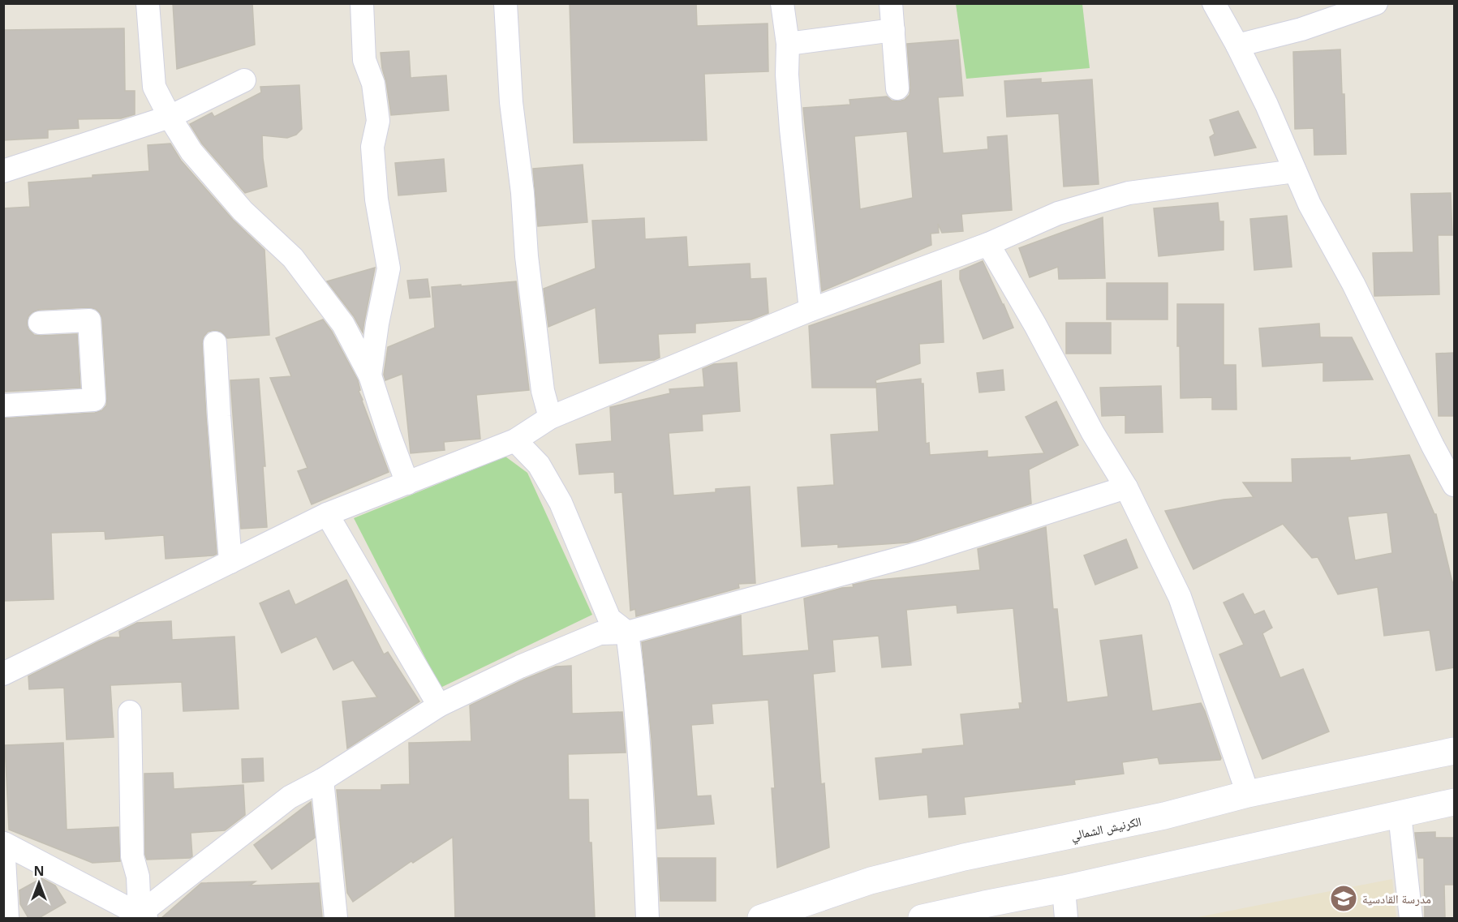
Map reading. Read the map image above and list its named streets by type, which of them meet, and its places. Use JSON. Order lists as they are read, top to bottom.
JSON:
{
  "streets": {
    "main road": ["الكرنيش الشمالي"]
  },
  "places": {
    "school or university": ["مدرسة القادسية"]
  },
  "north": "top"
}
